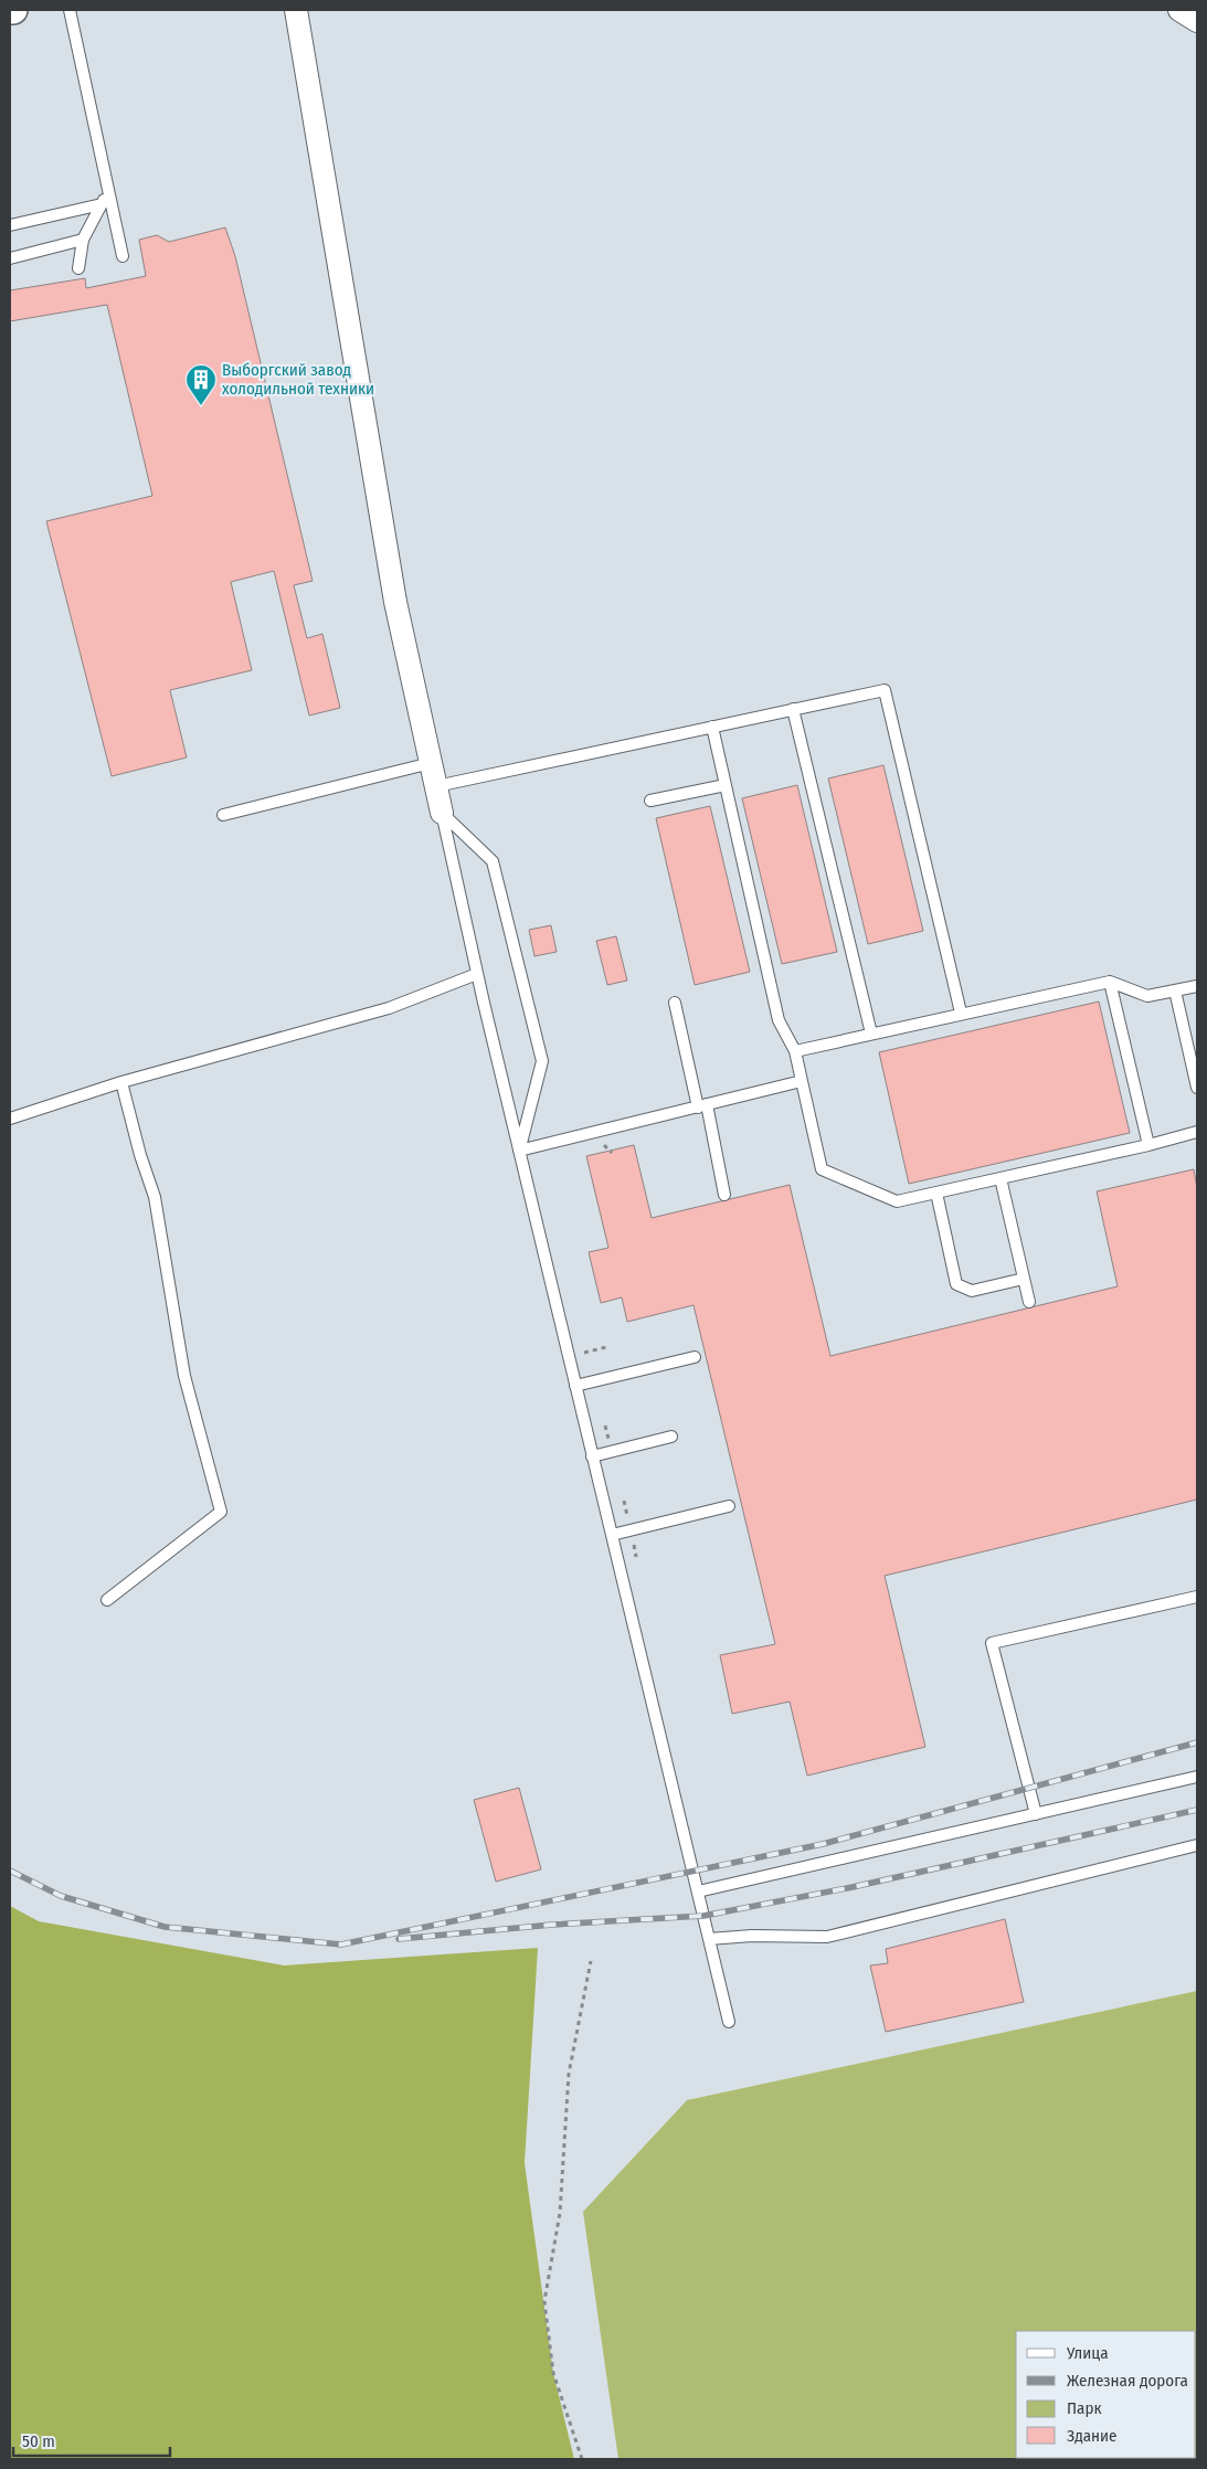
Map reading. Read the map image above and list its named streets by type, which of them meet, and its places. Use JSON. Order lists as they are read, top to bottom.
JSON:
{
  "places": {
    "building": ["Выборгский завод холодильной техники"]
  },
  "legend": [
    "Улица",
    "Железная дорога",
    "Парк",
    "Здание"
  ],
  "scale_bar": "50 m"
}
